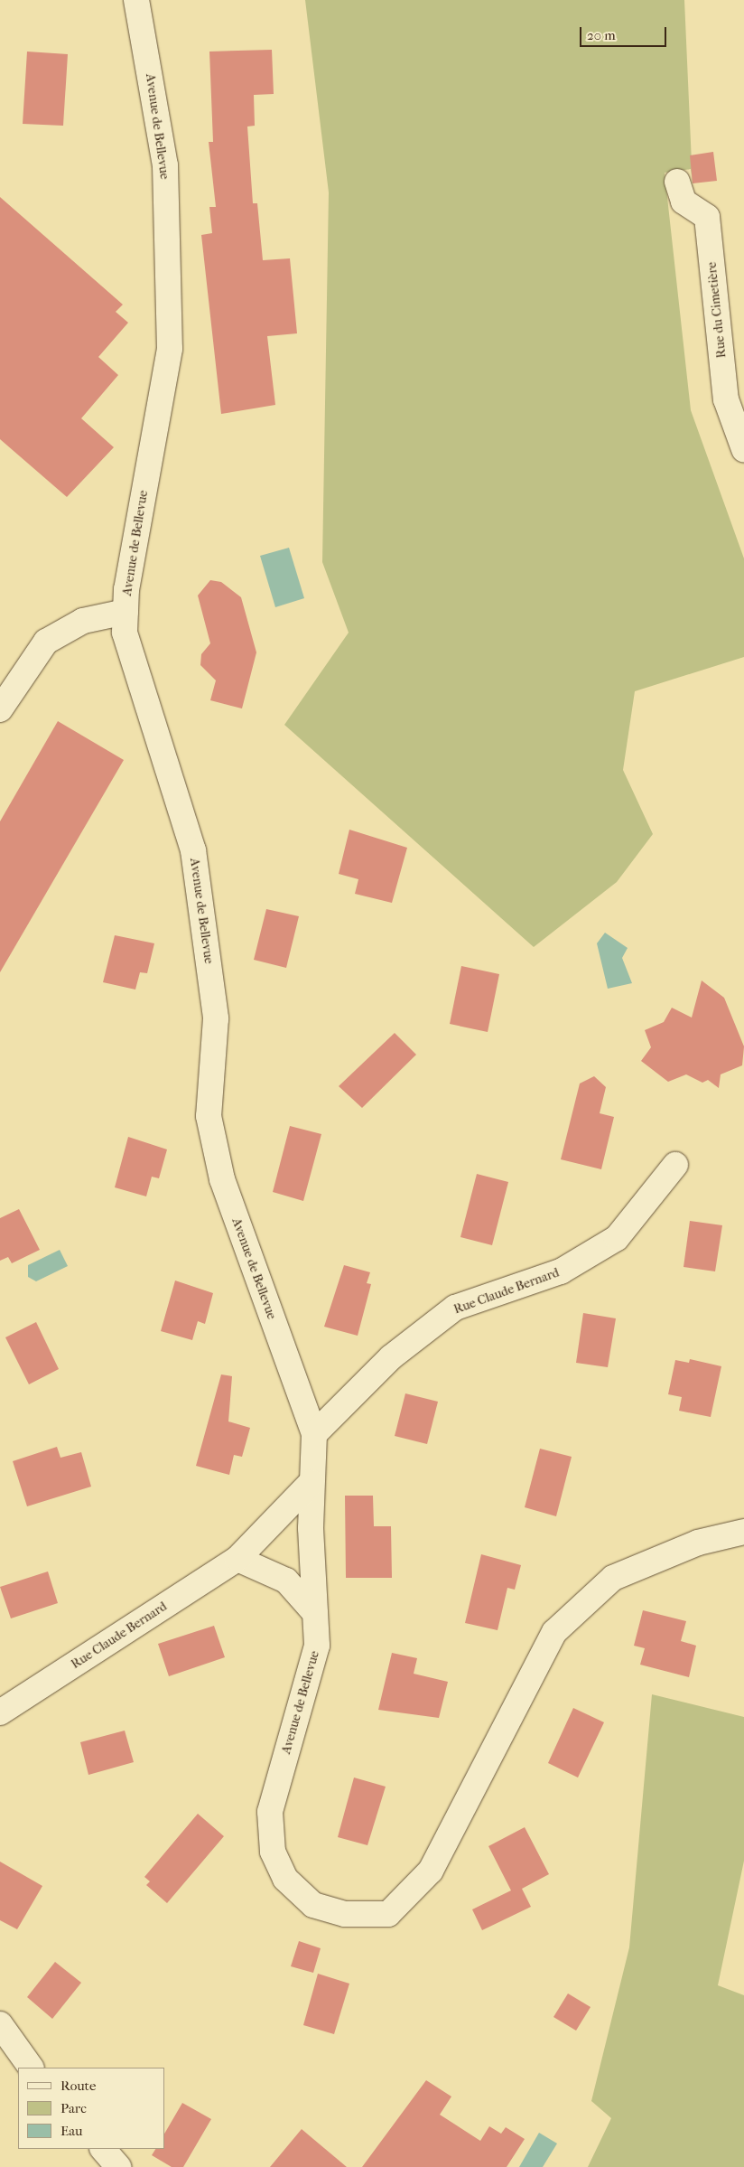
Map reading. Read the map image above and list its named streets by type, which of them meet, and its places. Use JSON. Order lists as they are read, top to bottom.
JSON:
{
  "streets": {
    "street": ["Avenue de Bellevue", "Rue du Cimetière", "Rue Claude Bernard"]
  },
  "crossings": [
    ["Avenue de Bellevue", "Rue Claude Bernard"]
  ],
  "legend": ["Route", "Parc", "Eau"],
  "scale_bar": "20 m"
}
